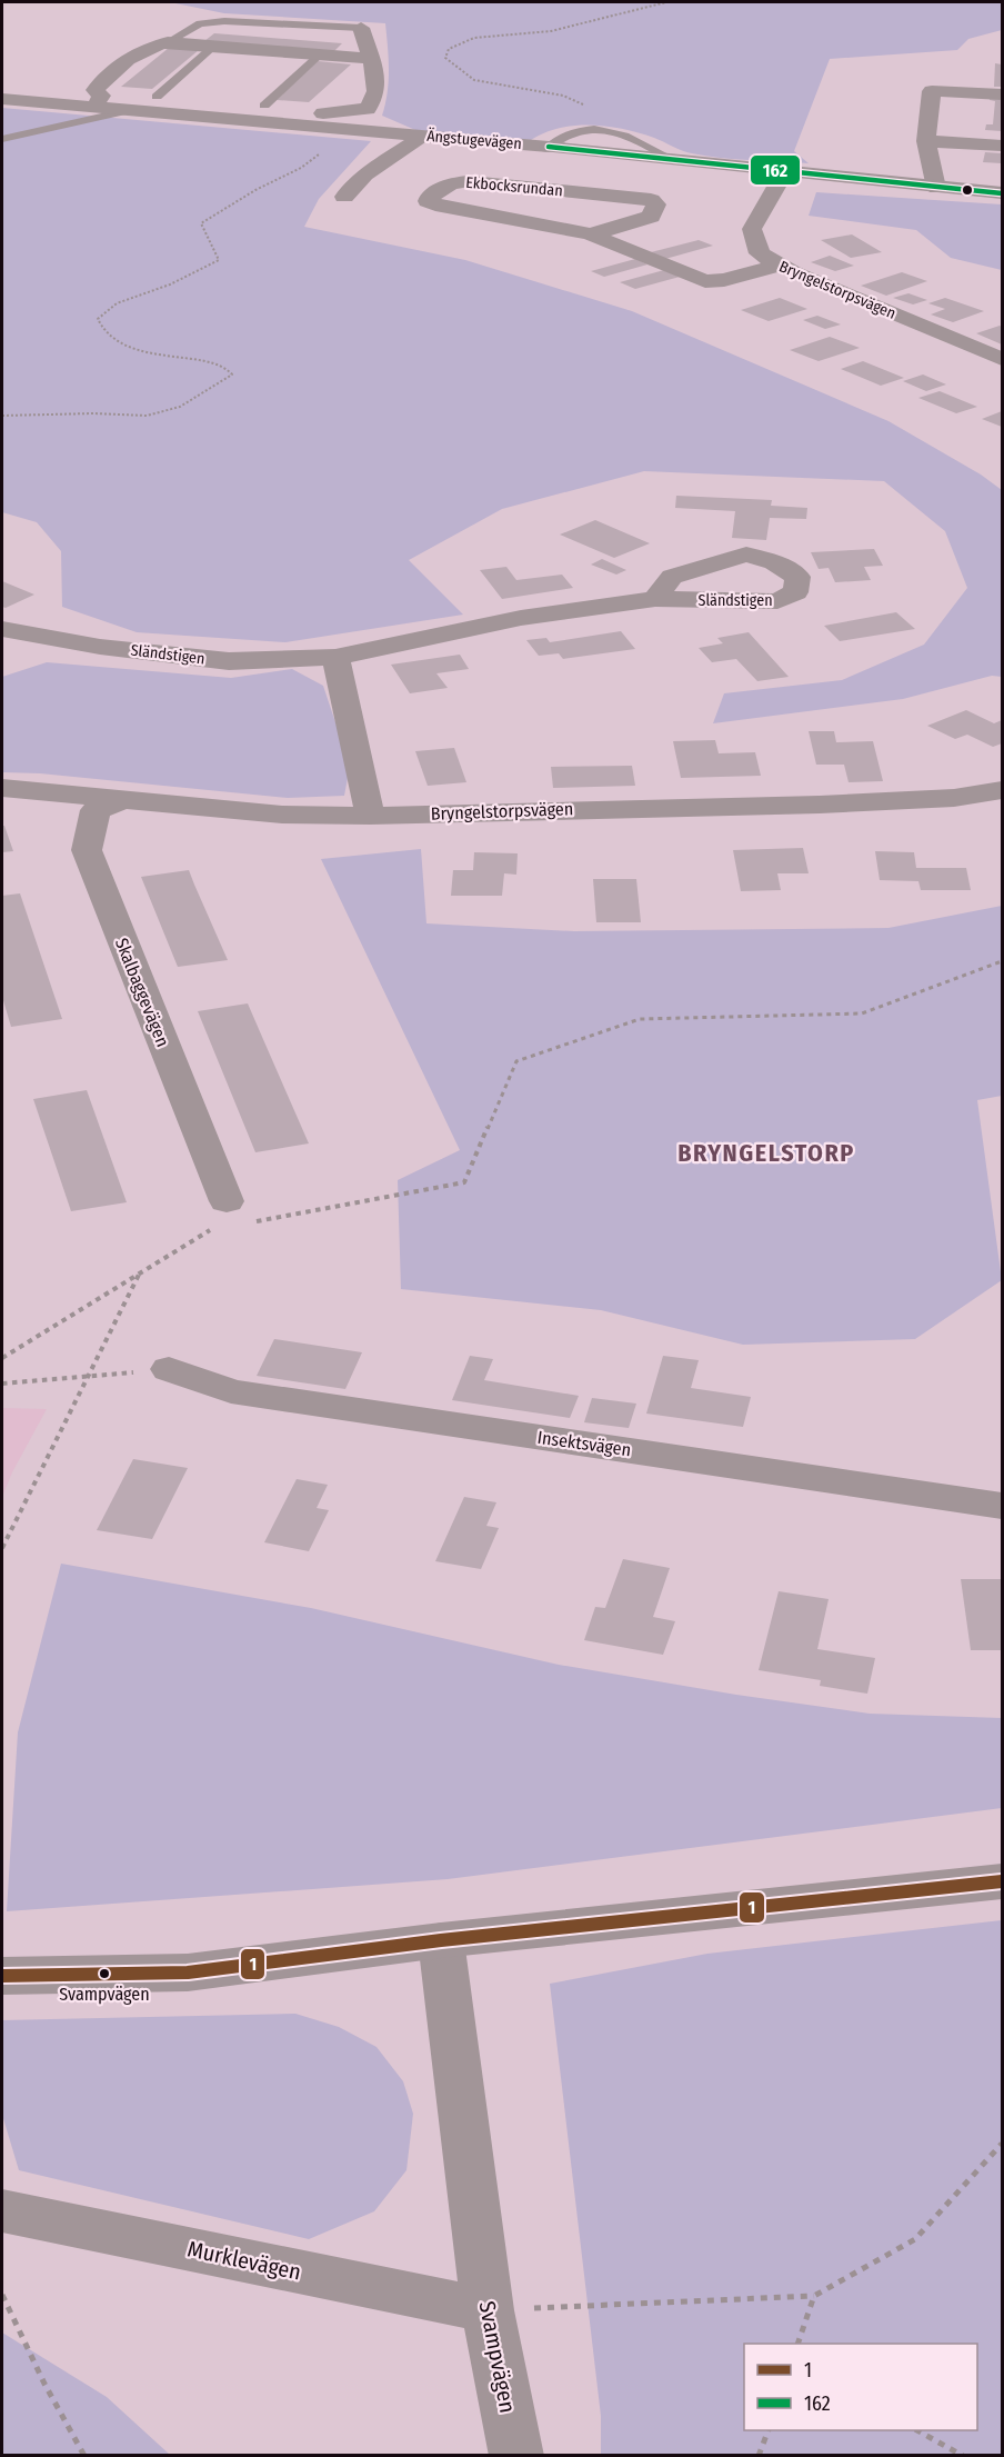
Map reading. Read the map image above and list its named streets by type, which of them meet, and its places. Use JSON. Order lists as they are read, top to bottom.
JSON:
{
  "streets": {
    "street": [
      "Ängstugevägen",
      "Ekbocksrundan",
      "Bryngelstorpsvägen",
      "Sländstigen",
      "Skalbaggevägen",
      "Insektsvägen",
      "Murklevägen",
      "Svampvägen"
    ]
  },
  "crossings": [
    ["Ängstugevägen", "Bryngelstorpsvägen"],
    ["Ekbocksrundan", "Bryngelstorpsvägen"],
    ["Bryngelstorpsvägen", "Skalbaggevägen"],
    ["Murklevägen", "Svampvägen"]
  ],
  "districts": ["BRYNGELSTORP"],
  "places": ["Svampvägen"],
  "lines": ["transit line 162", "transit line 1"],
  "legend": ["1", "162"]
}
